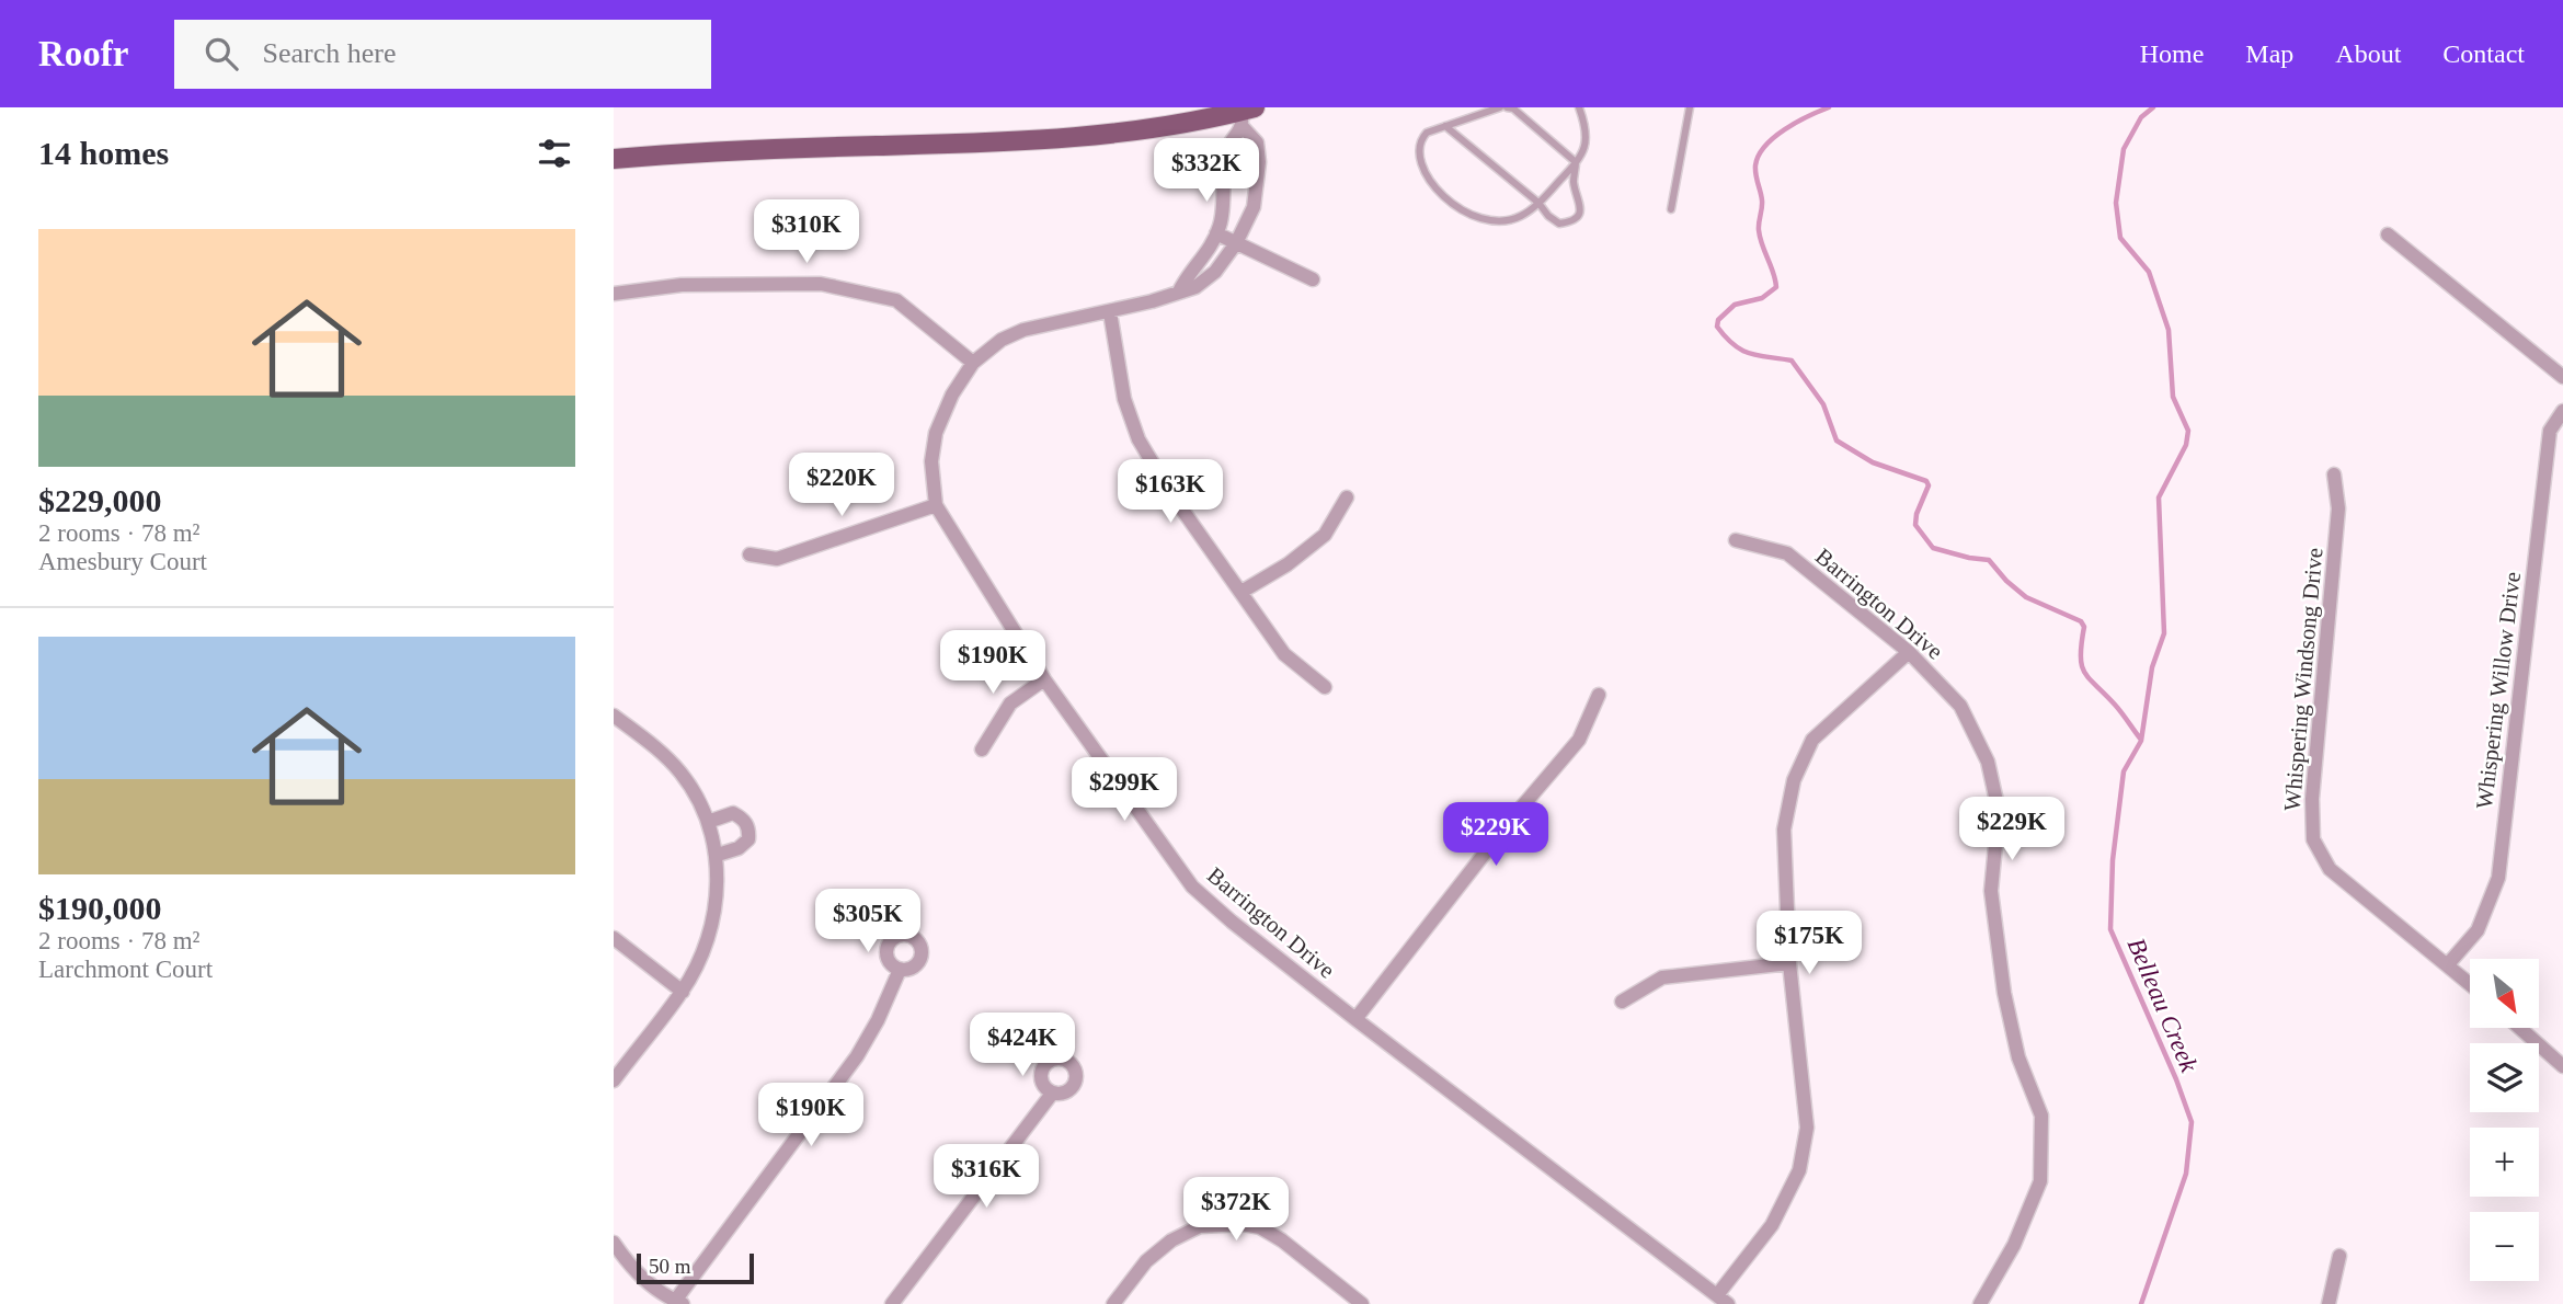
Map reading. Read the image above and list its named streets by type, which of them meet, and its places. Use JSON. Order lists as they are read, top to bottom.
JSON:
{
  "streets": {
    "street": ["Barrington Drive", "Whispering Windsong Drive", "Whispering Willow Drive"]
  },
  "crossings": [
    ["Whispering Windsong Drive", "Whispering Willow Drive"]
  ],
  "water": ["Belleau Creek"],
  "scale_bar": "50 m",
  "north": "bottom right",
  "page": {
    "header": "Roofr",
    "search": "Search here",
    "nav": [
      "Home",
      "Map",
      "About",
      "Contact"
    ],
    "heading": "14 homes",
    "price": [
      "$332K",
      "$310K",
      "$220K",
      "$163K",
      "$190K",
      "$299K",
      "$229K",
      "$229K",
      "$305K",
      "$175K",
      "$424K",
      "$190K",
      "$316K",
      "$372K"
    ],
    "list": [
      {
        "name": "$229,000",
        "note": "2 rooms · 78 m² · Amesbury Court"
      },
      {
        "name": "$190,000",
        "note": "2 rooms · 78 m² · Larchmont Court"
      }
    ],
    "map_buttons": ["+", "−"],
    "scale": "50 m"
  }
}
